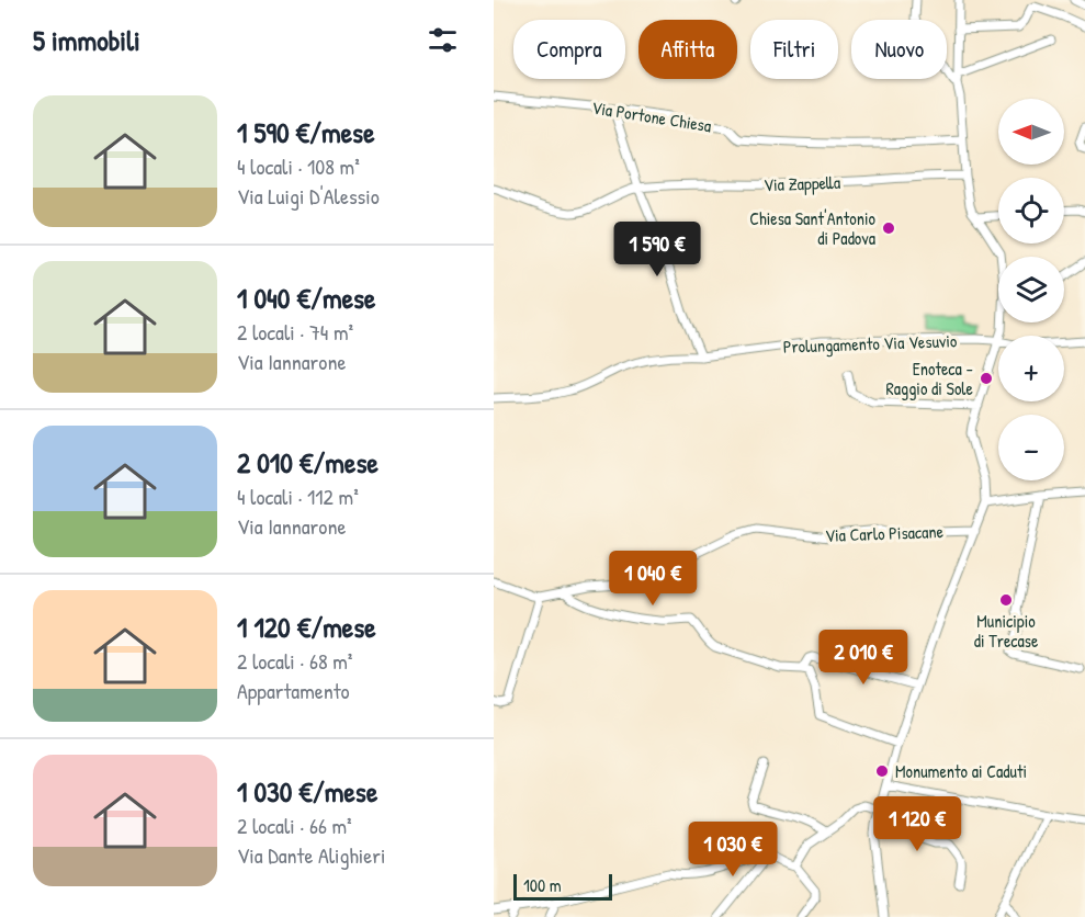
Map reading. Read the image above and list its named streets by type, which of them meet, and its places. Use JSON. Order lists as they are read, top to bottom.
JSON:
{
  "streets": {
    "street": [
      "Via Portone Chiesa",
      "Via Zappella",
      "Prolungamento Via Vesuvio",
      "Via Carlo Pisacane"
    ]
  },
  "places": [
    "Chiesa Sant'Antonio di Padova",
    "Enoteca - Raggio di Sole",
    "Municipio di Trecase",
    "Monumento ai Caduti"
  ],
  "scale_bar": "100 m",
  "north": "left",
  "page": {
    "heading": "5 immobili",
    "chip": [
      "Compra",
      "Affitta",
      "Filtri",
      "Nuovo"
    ],
    "list": [
      {
        "name": "1 590 €/mese",
        "note": "4 locali · 108 m² · Via Luigi D'Alessio"
      },
      {
        "name": "1 040 €/mese",
        "note": "2 locali · 74 m² · Via Iannarone"
      },
      {
        "name": "2 010 €/mese",
        "note": "4 locali · 112 m² · Via Iannarone"
      },
      {
        "name": "1 120 €/mese",
        "note": "2 locali · 68 m² · Appartamento"
      },
      {
        "name": "1 030 €/mese",
        "note": "2 locali · 66 m² · Via Dante Alighieri"
      }
    ],
    "map_buttons": ["+", "−"],
    "price": [
      "1 590 €",
      "1 040 €",
      "2 010 €",
      "1 120 €",
      "1 030 €"
    ],
    "scale": "100 m"
  }
}
